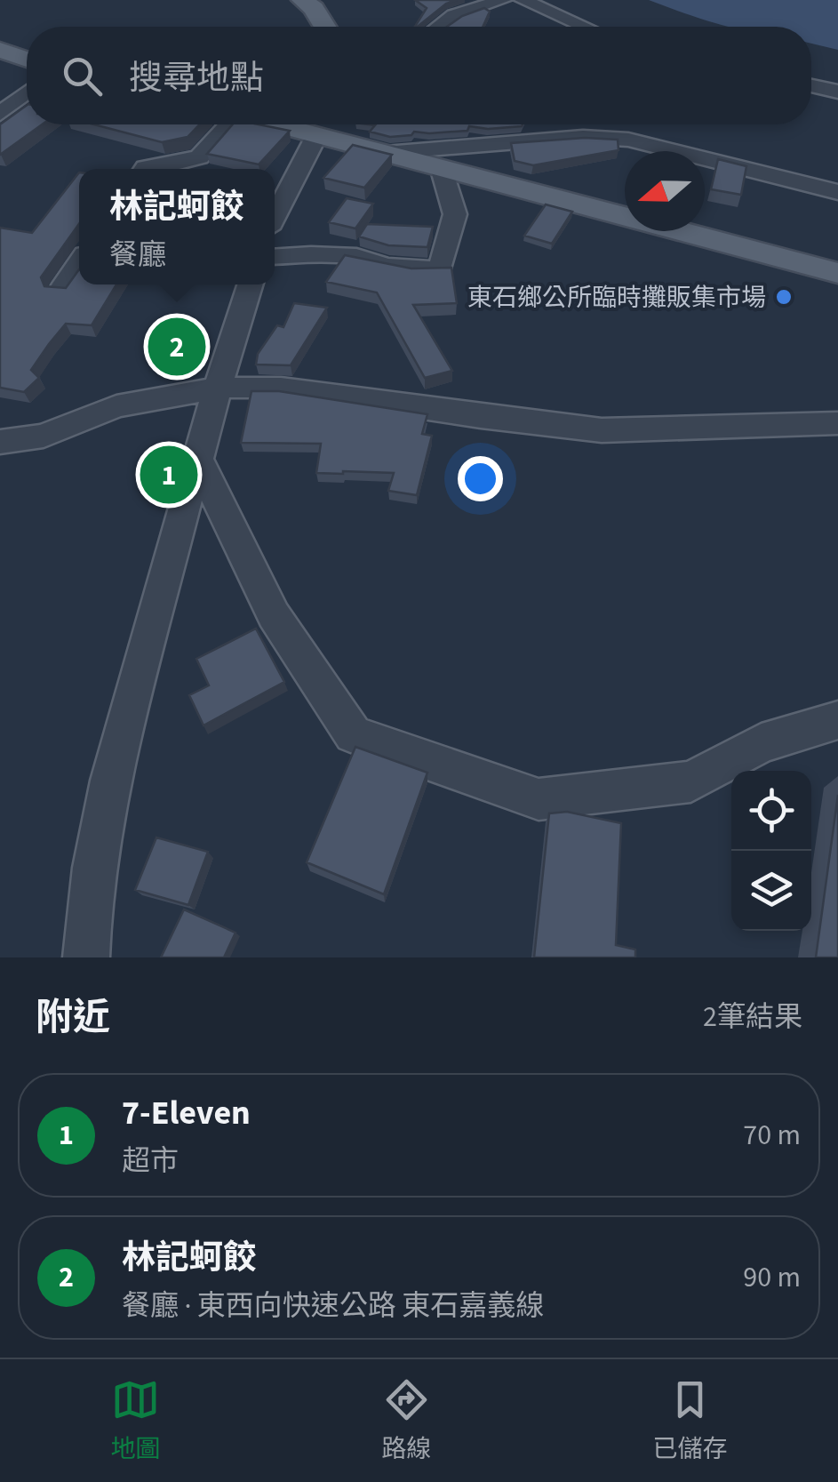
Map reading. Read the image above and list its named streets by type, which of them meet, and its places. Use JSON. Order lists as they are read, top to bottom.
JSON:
{
  "places": ["東石鄉公所臨時攤販集市場"],
  "north": "left",
  "page": {
    "search": "搜尋地點",
    "popup": ["林記蚵餃", "餐廳"],
    "pins": ["2", "1"],
    "heading": ["附近", "2筆結果"],
    "list": [
      {
        "mark": "1",
        "name": "7-Eleven",
        "note": "超市",
        "value": "70 m"
      },
      {
        "mark": "2",
        "name": "林記蚵餃",
        "note": "餐廳 · 東西向快速公路 東石嘉義線",
        "value": "90 m"
      }
    ],
    "nav": ["地圖", "路線", "已儲存"]
  }
}
